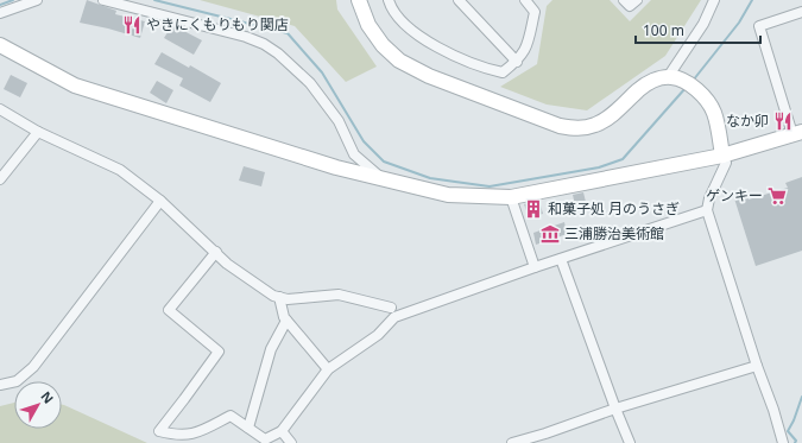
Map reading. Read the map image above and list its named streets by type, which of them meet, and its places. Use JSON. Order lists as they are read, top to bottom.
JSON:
{
  "places": {
    "restaurant": ["やきにくもりもり関店", "なか卯"],
    "supermarket": ["ゲンキー"],
    "building": ["和菓子処 月のうさぎ"],
    "museum": ["三浦勝治美術館"]
  },
  "scale_bar": "100 m",
  "north": "top right"
}
